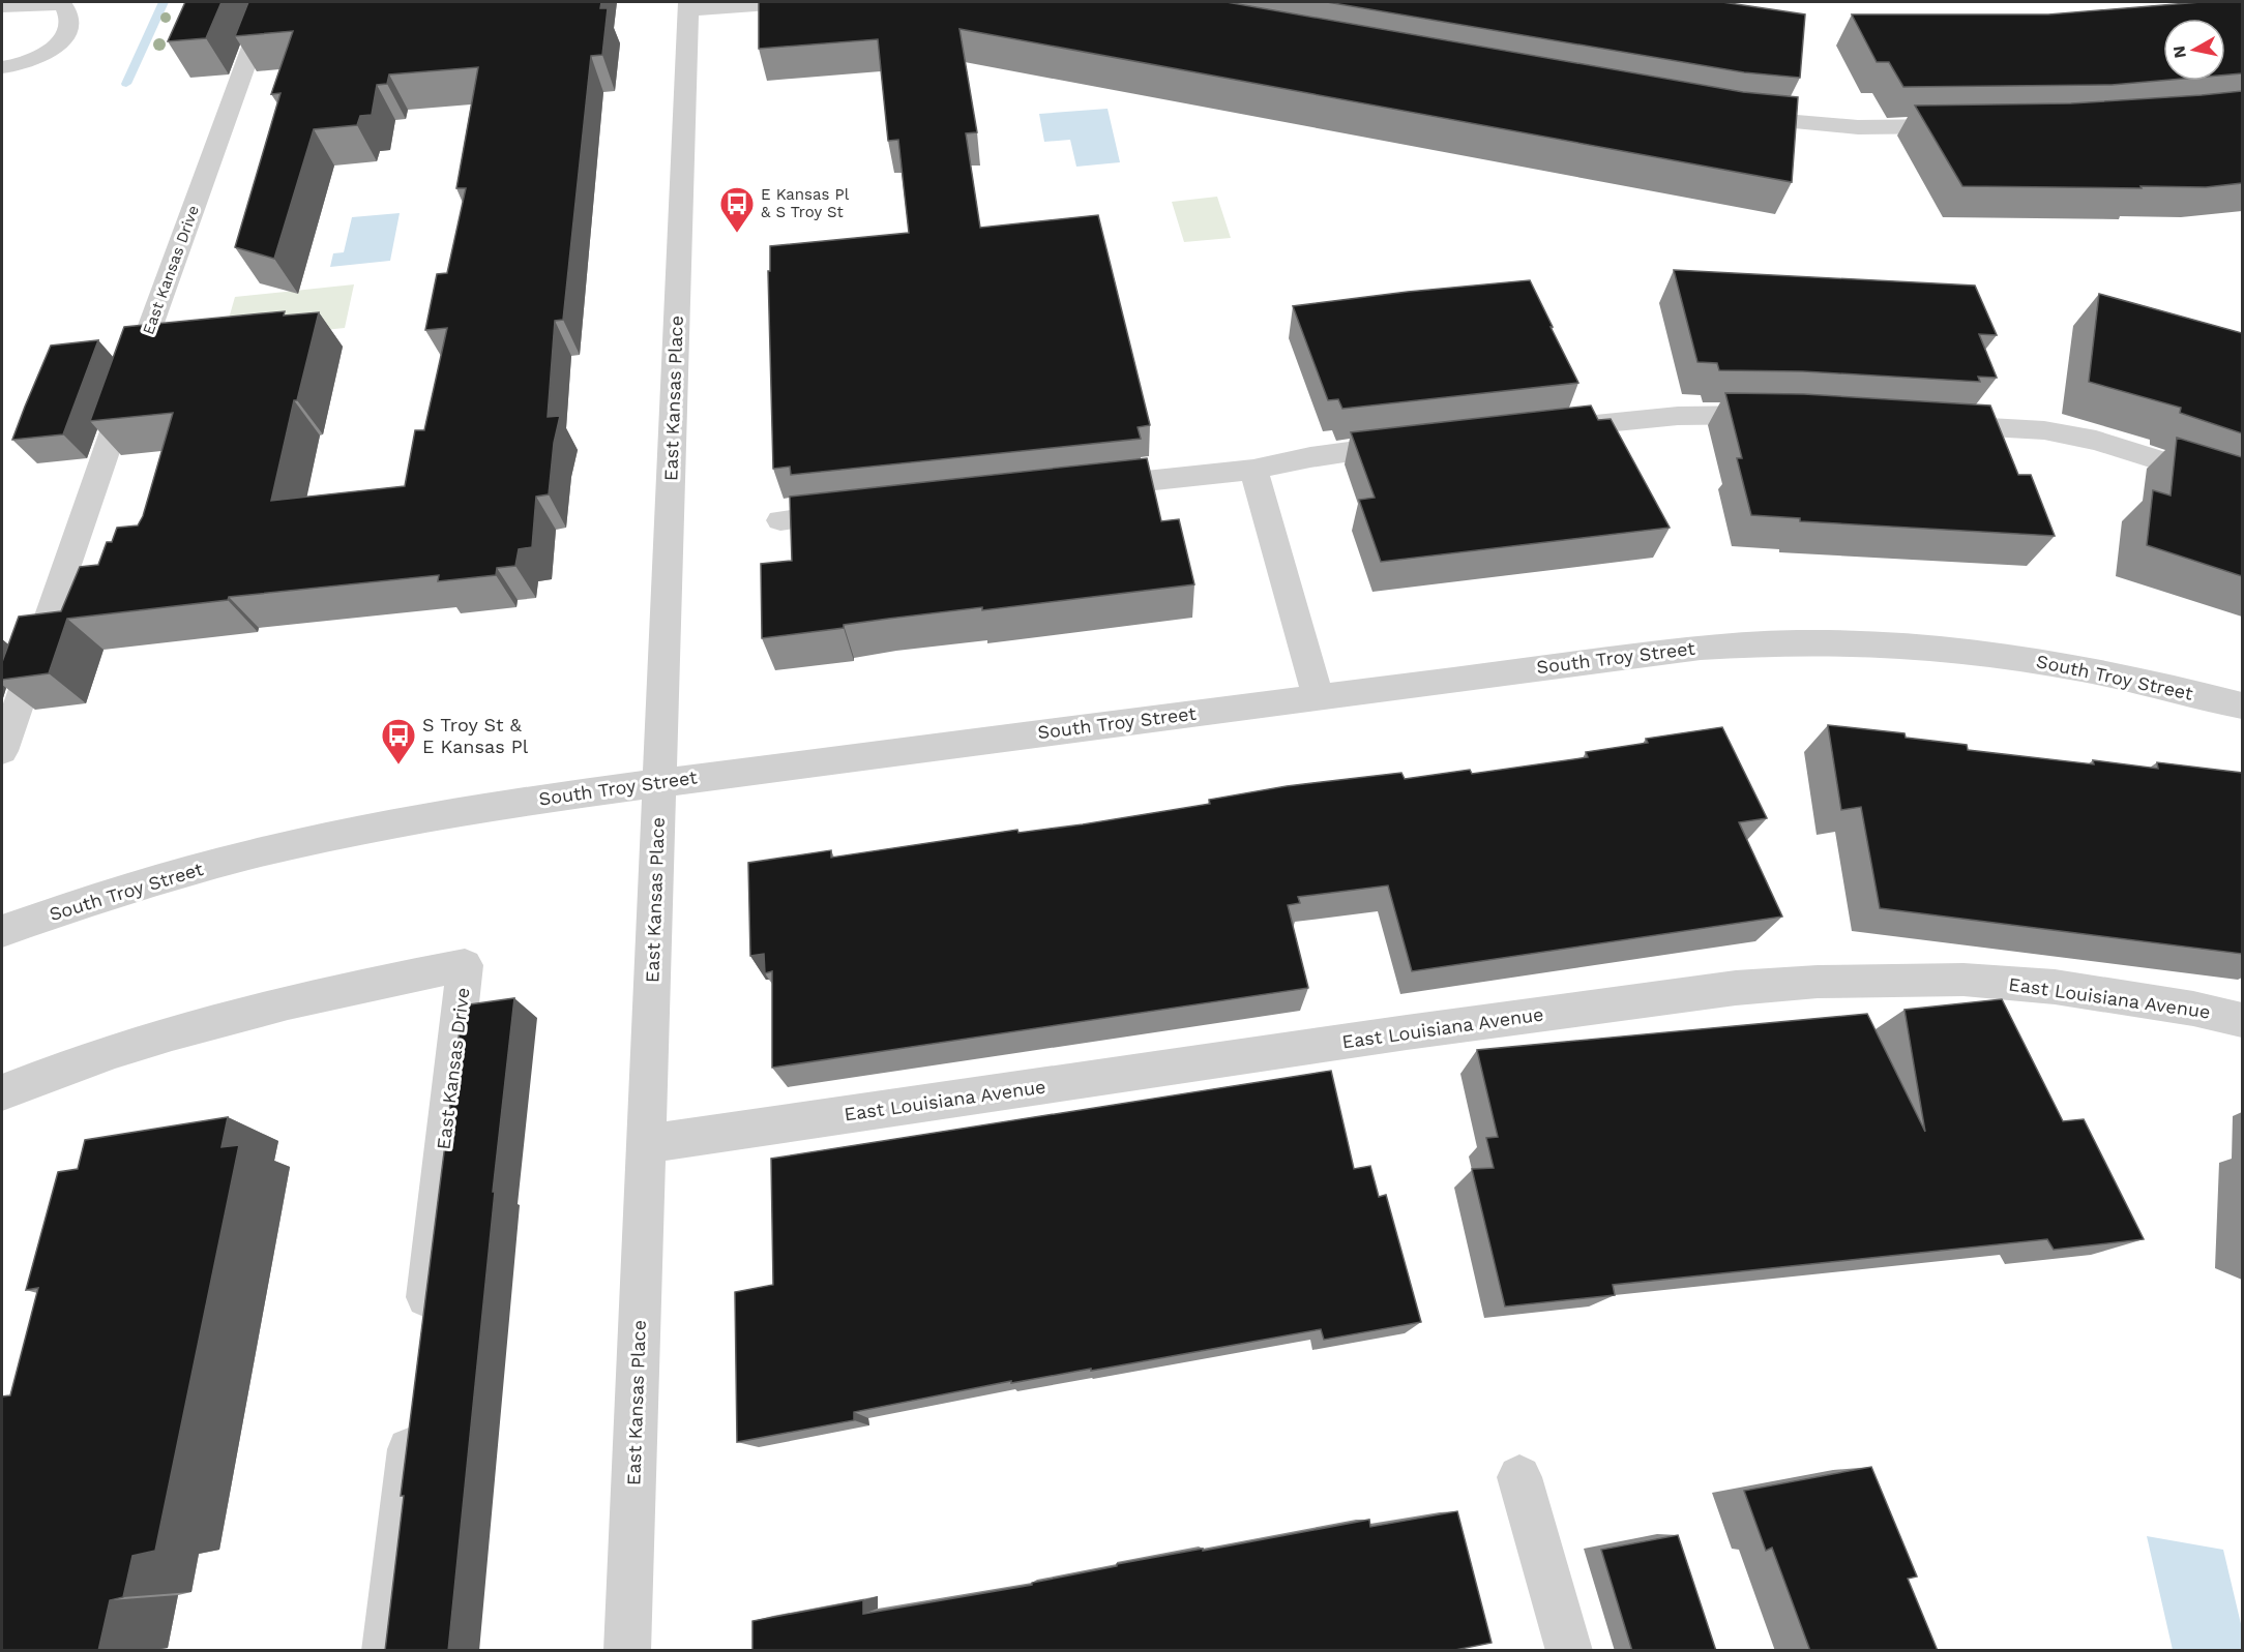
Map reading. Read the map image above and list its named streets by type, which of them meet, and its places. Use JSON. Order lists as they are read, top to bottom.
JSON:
{
  "streets": {
    "street": [
      "East Kansas Drive",
      "East Kansas Place",
      "South Troy Street",
      "East Louisiana Avenue"
    ]
  },
  "crossings": [
    ["East Kansas Place", "South Troy Street"],
    ["East Kansas Place", "East Louisiana Avenue"]
  ],
  "places": {
    "bus stop": ["E Kansas Pl & S Troy St", "S Troy St & E Kansas Pl"]
  },
  "north": "left"
}
